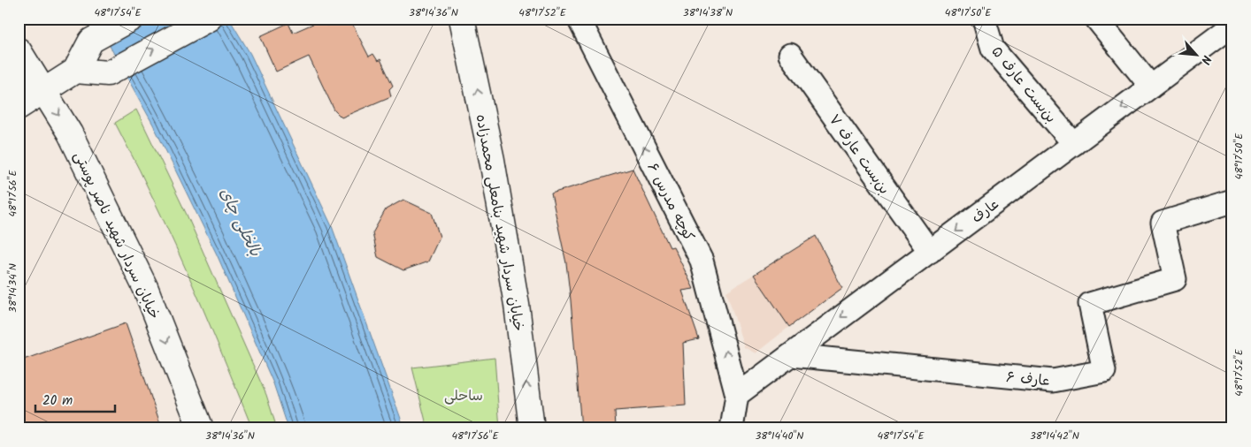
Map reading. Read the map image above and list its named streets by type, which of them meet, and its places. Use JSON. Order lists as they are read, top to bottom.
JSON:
{
  "streets": {
    "main road": ["خیابان سردار شهید بنامعلی محمدزاده", "خیابان سردار شهید ناصر پوستی"],
    "street": [
      "بن‌بست عارف ۵",
      "بن‌بست عارف ۷",
      "کوچه مدرس ۶",
      "عارف",
      "عارف ۶"
    ]
  },
  "crossings": [
    ["بن‌بست عارف ۵", "عارف"],
    ["بن‌بست عارف ۷", "عارف"],
    ["کوچه مدرس ۶", "عارف"],
    ["عارف", "عارف ۶"]
  ],
  "one_way": [
    "کوچه مدرس ۶",
    "عارف",
    "خیابان سردار شهید بنامعلی محمدزاده",
    "خیابان سردار شهید ناصر پوستی"
  ],
  "water": ["بالخلی چای"],
  "parks": ["ساحلی"],
  "scale_bar": "20 m",
  "north": "bottom right",
  "coordinates": [
    "48°17'54\"E",
    "38°14'36\"N",
    "48°17'52\"E",
    "38°14'38\"N",
    "48°17'50\"E",
    "48°17'56\"E",
    "38°14'34\"N",
    "38°14'40\"N",
    "38°14'42\"N"
  ]
}
